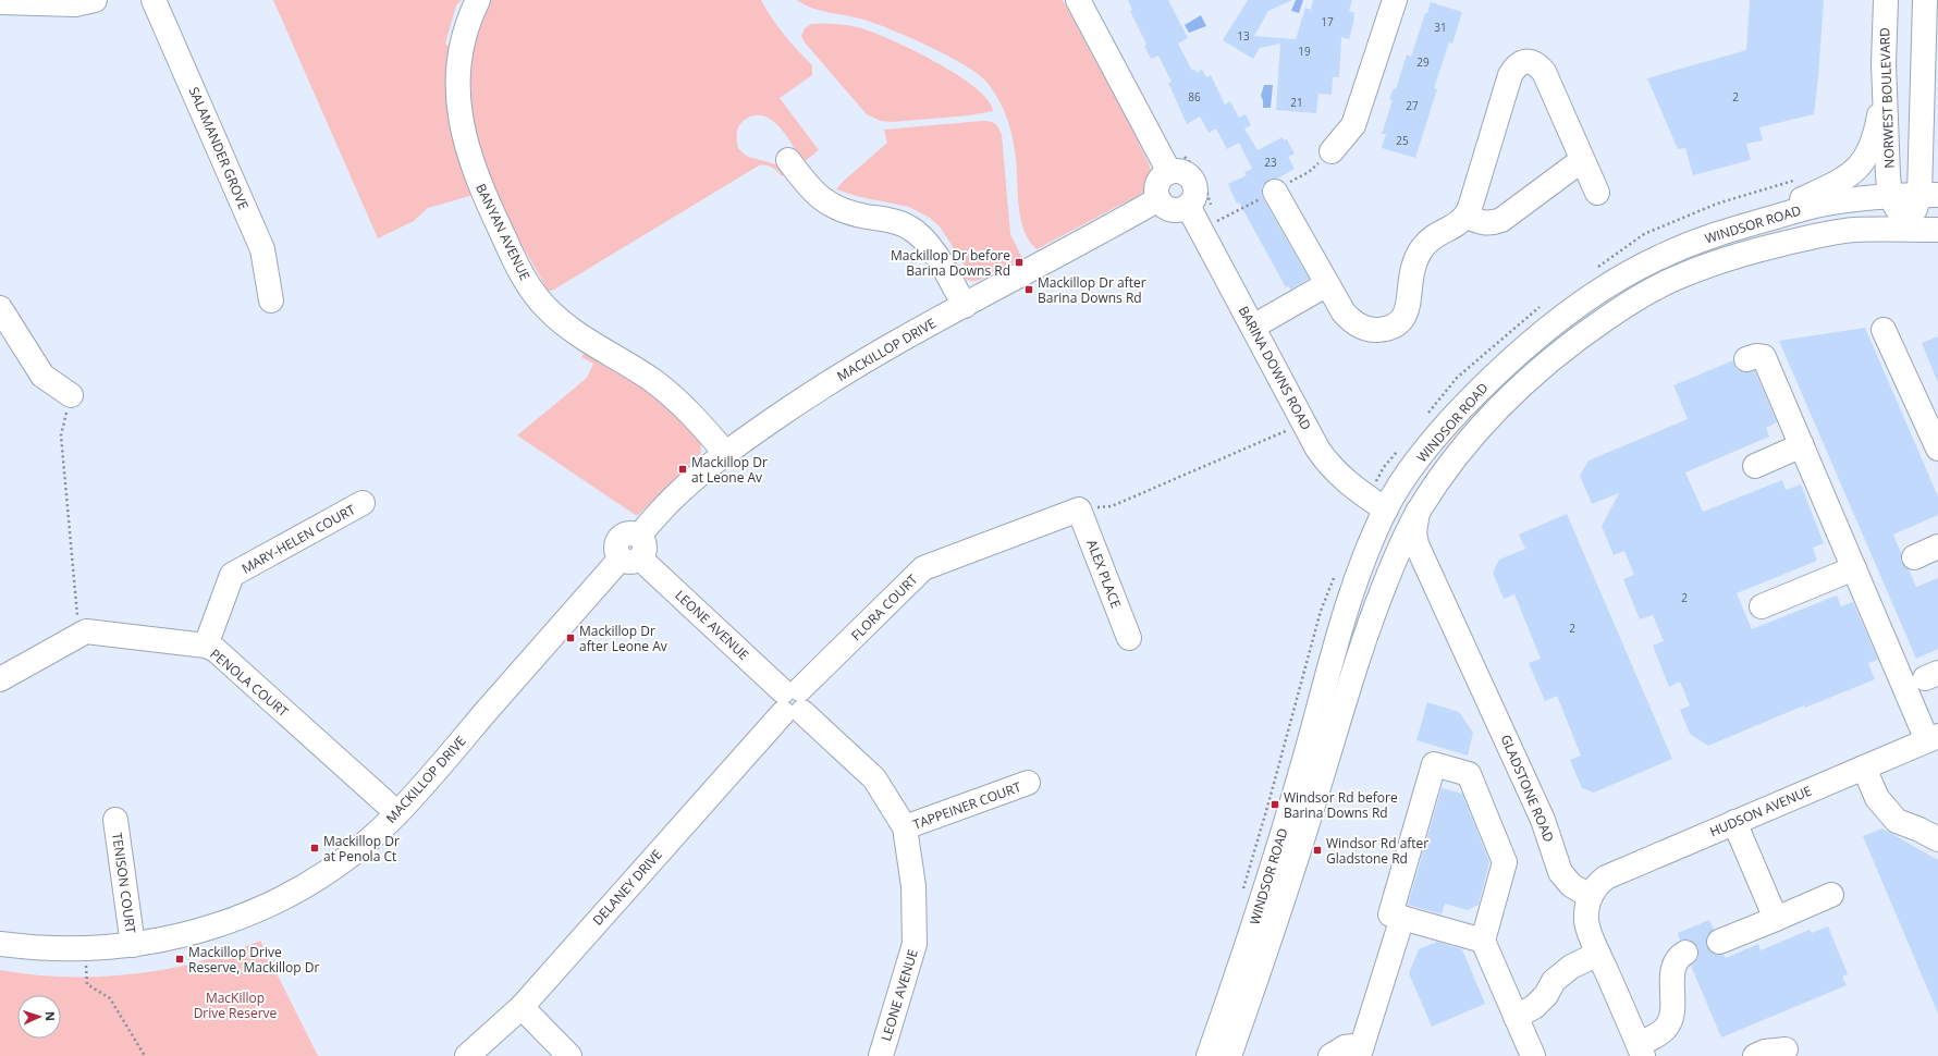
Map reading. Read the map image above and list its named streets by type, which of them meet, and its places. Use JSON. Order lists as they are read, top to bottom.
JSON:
{
  "streets": {
    "street": [
      "NORWEST BOULEVARD",
      "SALAMANDER GROVE",
      "WINDSOR ROAD",
      "BANYAN AVENUE",
      "MACKILLOP DRIVE",
      "BARINA DOWNS ROAD",
      "MARY-HELEN COURT",
      "ALEX PLACE",
      "FLORA COURT",
      "LEONE AVENUE",
      "PENOLA COURT",
      "GLADSTONE ROAD",
      "TAPPEINER COURT",
      "HUDSON AVENUE",
      "TENISON COURT",
      "DELANEY DRIVE"
    ]
  },
  "crossings": [
    ["NORWEST BOULEVARD", "WINDSOR ROAD"],
    ["WINDSOR ROAD", "BARINA DOWNS ROAD"],
    ["WINDSOR ROAD", "GLADSTONE ROAD"],
    ["BANYAN AVENUE", "MACKILLOP DRIVE"],
    ["MACKILLOP DRIVE", "BARINA DOWNS ROAD"],
    ["MACKILLOP DRIVE", "LEONE AVENUE"],
    ["MACKILLOP DRIVE", "PENOLA COURT"],
    ["MACKILLOP DRIVE", "TENISON COURT"],
    ["MARY-HELEN COURT", "PENOLA COURT"],
    ["ALEX PLACE", "FLORA COURT"],
    ["FLORA COURT", "LEONE AVENUE"],
    ["FLORA COURT", "DELANEY DRIVE"],
    ["LEONE AVENUE", "TAPPEINER COURT"],
    ["LEONE AVENUE", "DELANEY DRIVE"],
    ["GLADSTONE ROAD", "HUDSON AVENUE"]
  ],
  "parks": ["MacKillop Drive Reserve"],
  "places": {
    "transit": [
      "Mackillop Dr before Barina Downs Rd",
      "Mackillop Dr after Barina Downs Rd",
      "Mackillop Dr at Leone Av",
      "Mackillop Dr after Leone Av",
      "Windsor Rd before Barina Downs Rd",
      "Mackillop Dr at Penola Ct",
      "Windsor Rd after Gladstone Rd",
      "Mackillop Drive Reserve, Mackillop Dr"
    ]
  },
  "house_numbers": [
    "17",
    "31",
    "13",
    "19",
    "29",
    "86",
    "2",
    "21",
    "27",
    "25",
    "23",
    "2",
    "2"
  ],
  "north": "right"
}
